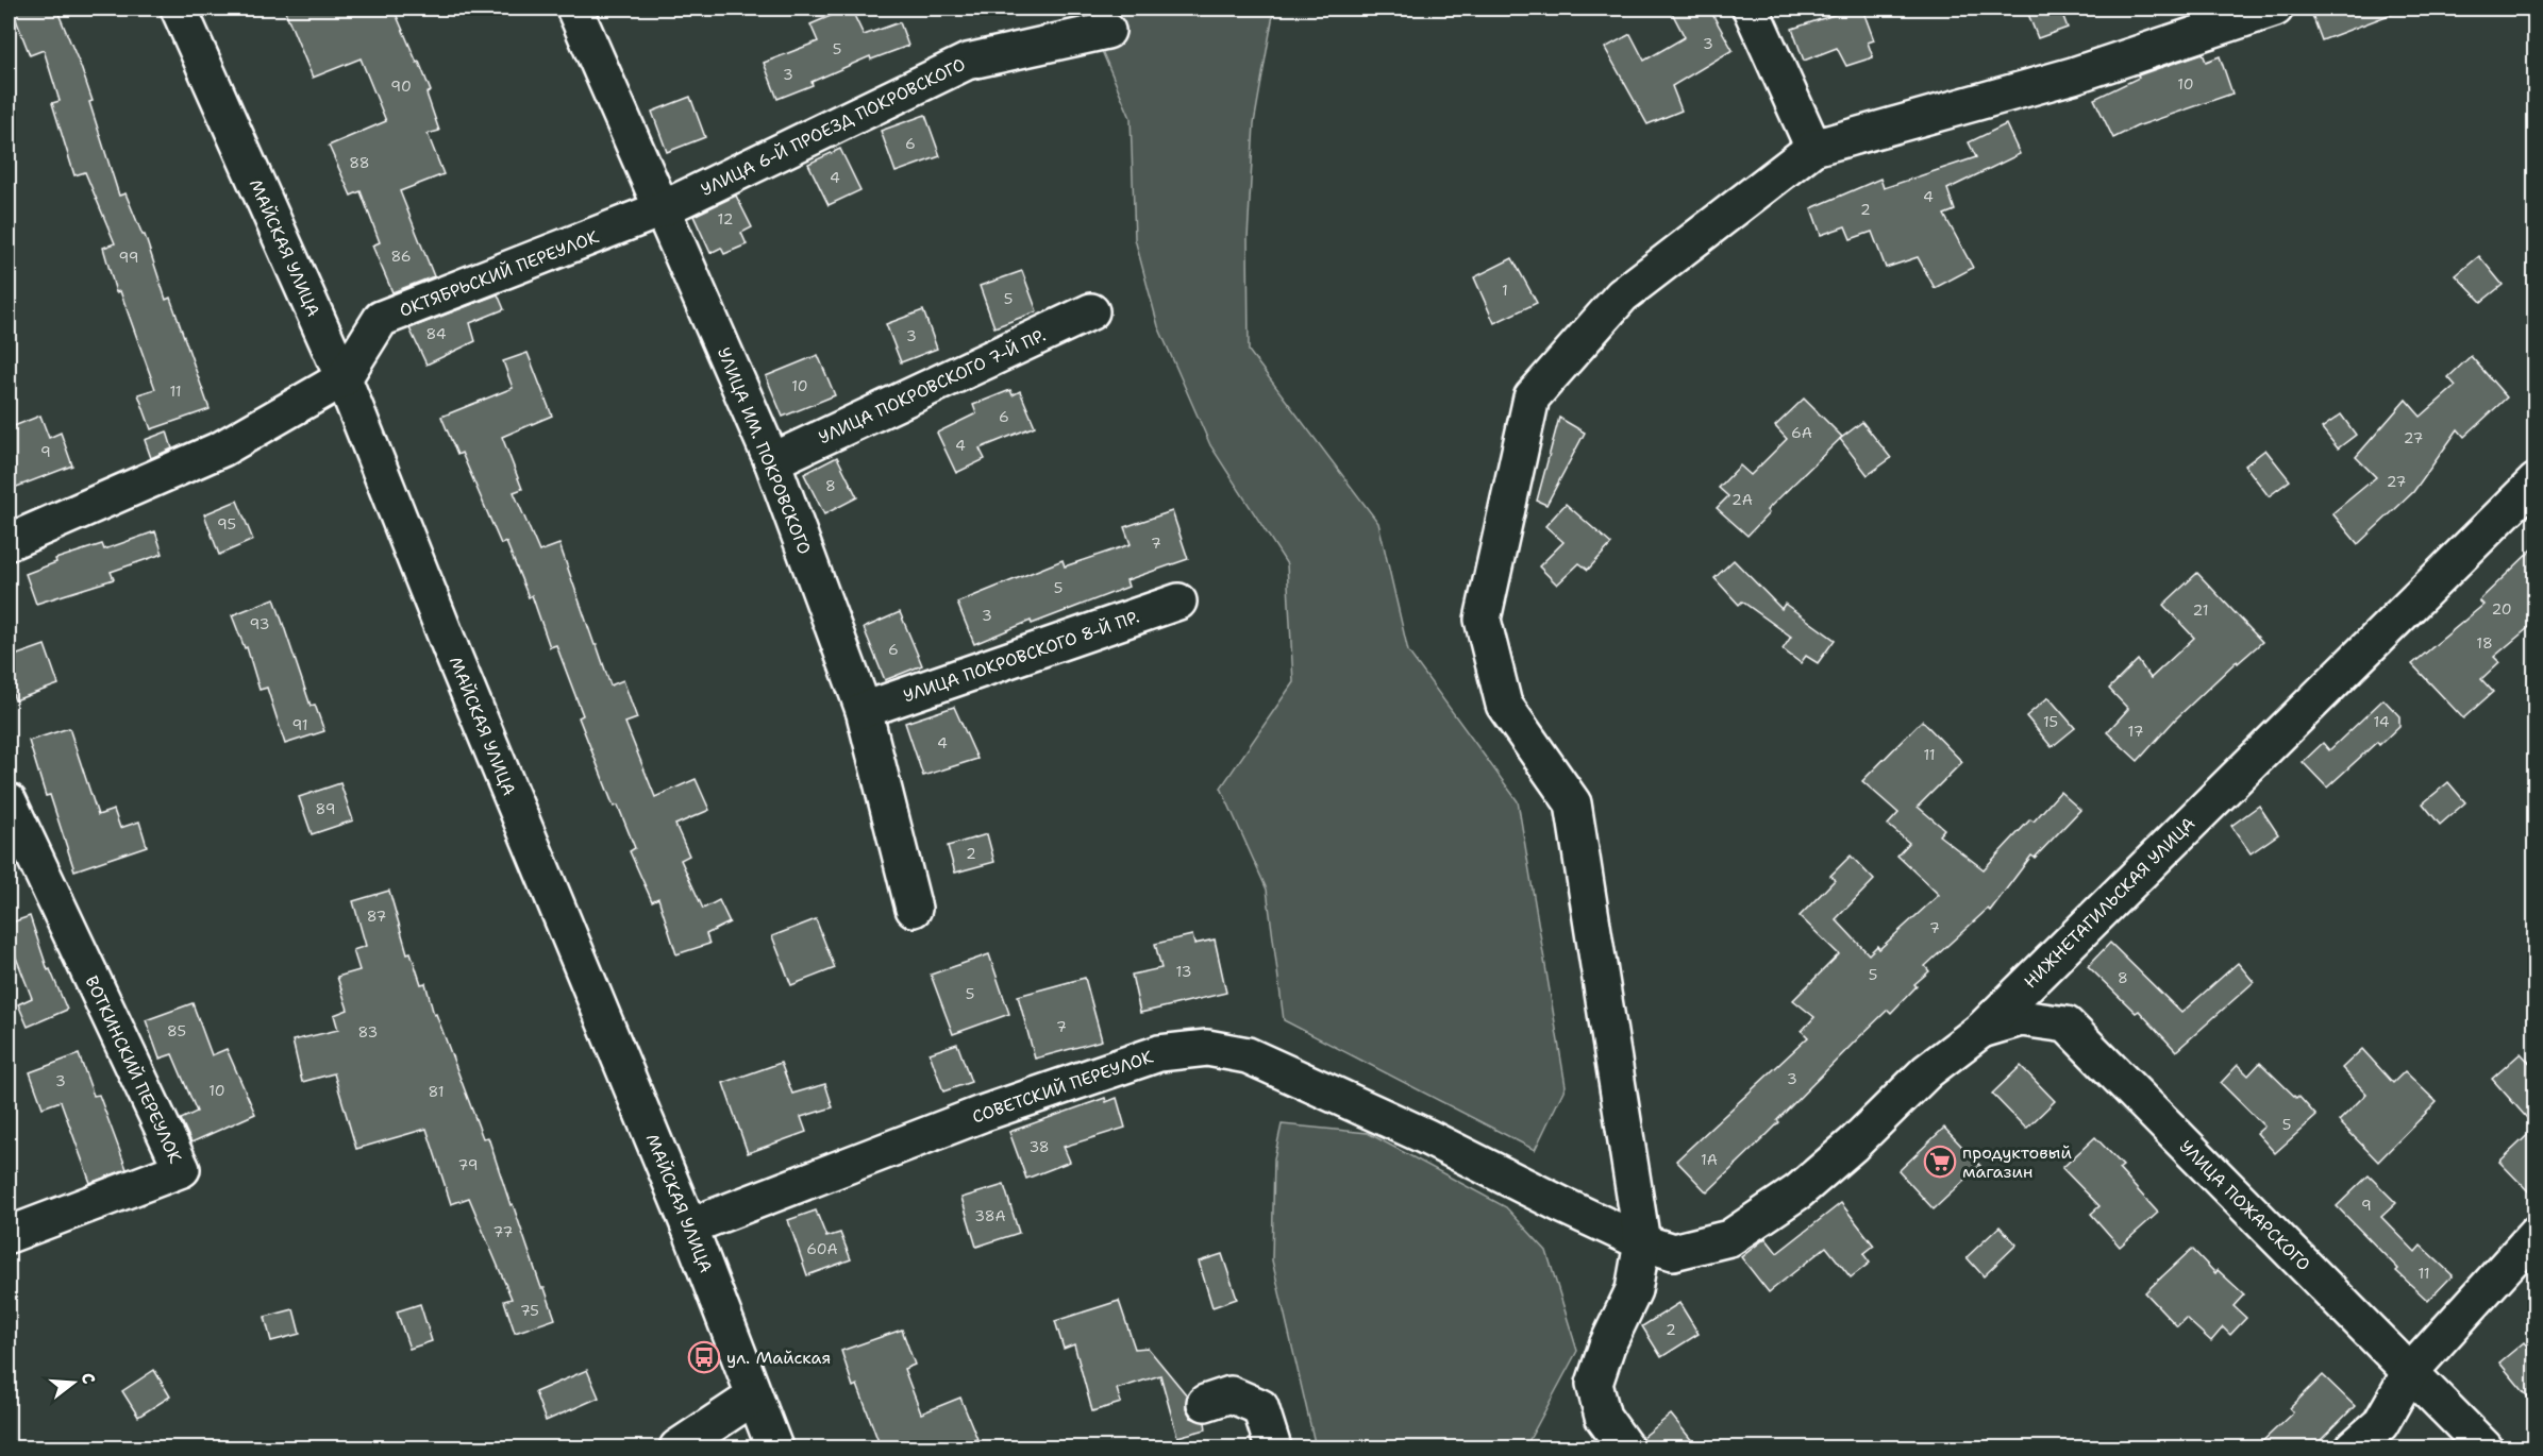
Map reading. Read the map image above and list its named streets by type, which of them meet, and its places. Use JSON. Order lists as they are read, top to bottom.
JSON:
{
  "streets": {
    "street": [
      "УЛИЦА 6-Й ПРОЕЗД ПОКРОВСКОГО",
      "МАЙСКАЯ УЛИЦА",
      "ОКТЯБРЬСКИЙ ПЕРЕУЛОК",
      "УЛИЦА ПОКРОВСКОГО 7-Й ПР.",
      "УЛИЦА ИМ. ПОКРОВСКОГО",
      "УЛИЦА ПОКРОВСКОГО 8-Й ПР.",
      "НИЖНЕТАГИЛЬСКАЯ УЛИЦА",
      "ВОТКИНСКИЙ ПЕРЕУЛОК",
      "СОВЕТСКИЙ ПЕРЕУЛОК",
      "УЛИЦА ПОЖАРСКОГО"
    ]
  },
  "crossings": [
    ["УЛИЦА 6-Й ПРОЕЗД ПОКРОВСКОГО", "ОКТЯБРЬСКИЙ ПЕРЕУЛОК"],
    ["УЛИЦА 6-Й ПРОЕЗД ПОКРОВСКОГО", "УЛИЦА ИМ. ПОКРОВСКОГО"],
    ["МАЙСКАЯ УЛИЦА", "ОКТЯБРЬСКИЙ ПЕРЕУЛОК"],
    ["МАЙСКАЯ УЛИЦА", "СОВЕТСКИЙ ПЕРЕУЛОК"],
    ["ОКТЯБРЬСКИЙ ПЕРЕУЛОК", "УЛИЦА ИМ. ПОКРОВСКОГО"],
    ["УЛИЦА ПОКРОВСКОГО 7-Й ПР.", "УЛИЦА ИМ. ПОКРОВСКОГО"],
    ["УЛИЦА ИМ. ПОКРОВСКОГО", "УЛИЦА ПОКРОВСКОГО 8-Й ПР."],
    ["НИЖНЕТАГИЛЬСКАЯ УЛИЦА", "СОВЕТСКИЙ ПЕРЕУЛОК"],
    ["НИЖНЕТАГИЛЬСКАЯ УЛИЦА", "УЛИЦА ПОЖАРСКОГО"]
  ],
  "places": {
    "supermarket": ["продуктовый магазин"],
    "bus stop": ["ул. Майская"]
  },
  "house_numbers": [
    "3",
    "5",
    "3",
    "10",
    "90",
    "6",
    "88",
    "4",
    "4",
    "2",
    "12",
    "86",
    "99",
    "1",
    "5",
    "84",
    "3",
    "10",
    "11",
    "6",
    "6А",
    "27",
    "4",
    "9",
    "27",
    "8",
    "2А",
    "95",
    "7",
    "5",
    "20",
    "21",
    "3",
    "93",
    "18",
    "6",
    "15",
    "14",
    "91",
    "17",
    "4",
    "11",
    "89",
    "2",
    "87",
    "7",
    "13",
    "5",
    "8",
    "5",
    "7",
    "85",
    "83",
    "3",
    "3",
    "10",
    "81",
    "5",
    "38",
    "1А",
    "79",
    "9",
    "38А",
    "77",
    "60А",
    "11",
    "75",
    "2"
  ],
  "north": "right"
}
